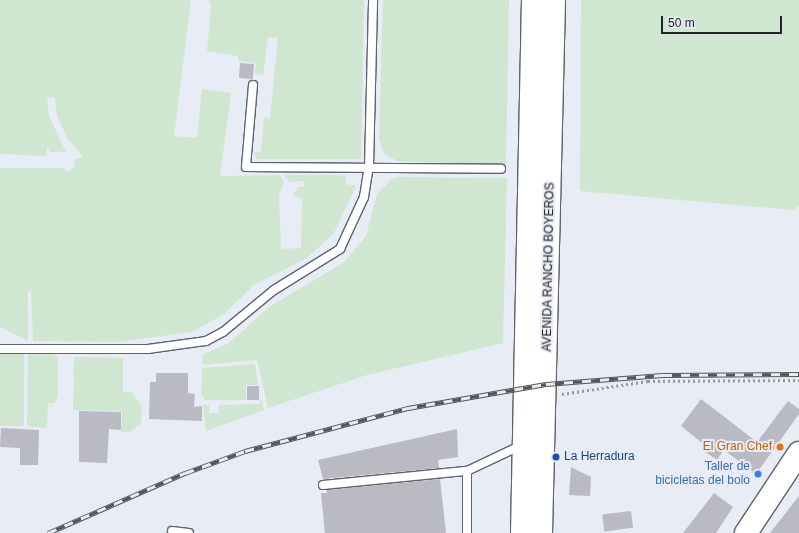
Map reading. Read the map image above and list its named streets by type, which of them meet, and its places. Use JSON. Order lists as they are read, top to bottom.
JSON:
{
  "streets": {
    "main road": ["AVENIDA RANCHO BOYEROS"]
  },
  "places": ["El Gran Chef", "La Herradura", "Taller de bicicletas del bolo"],
  "scale_bar": "50 m"
}
